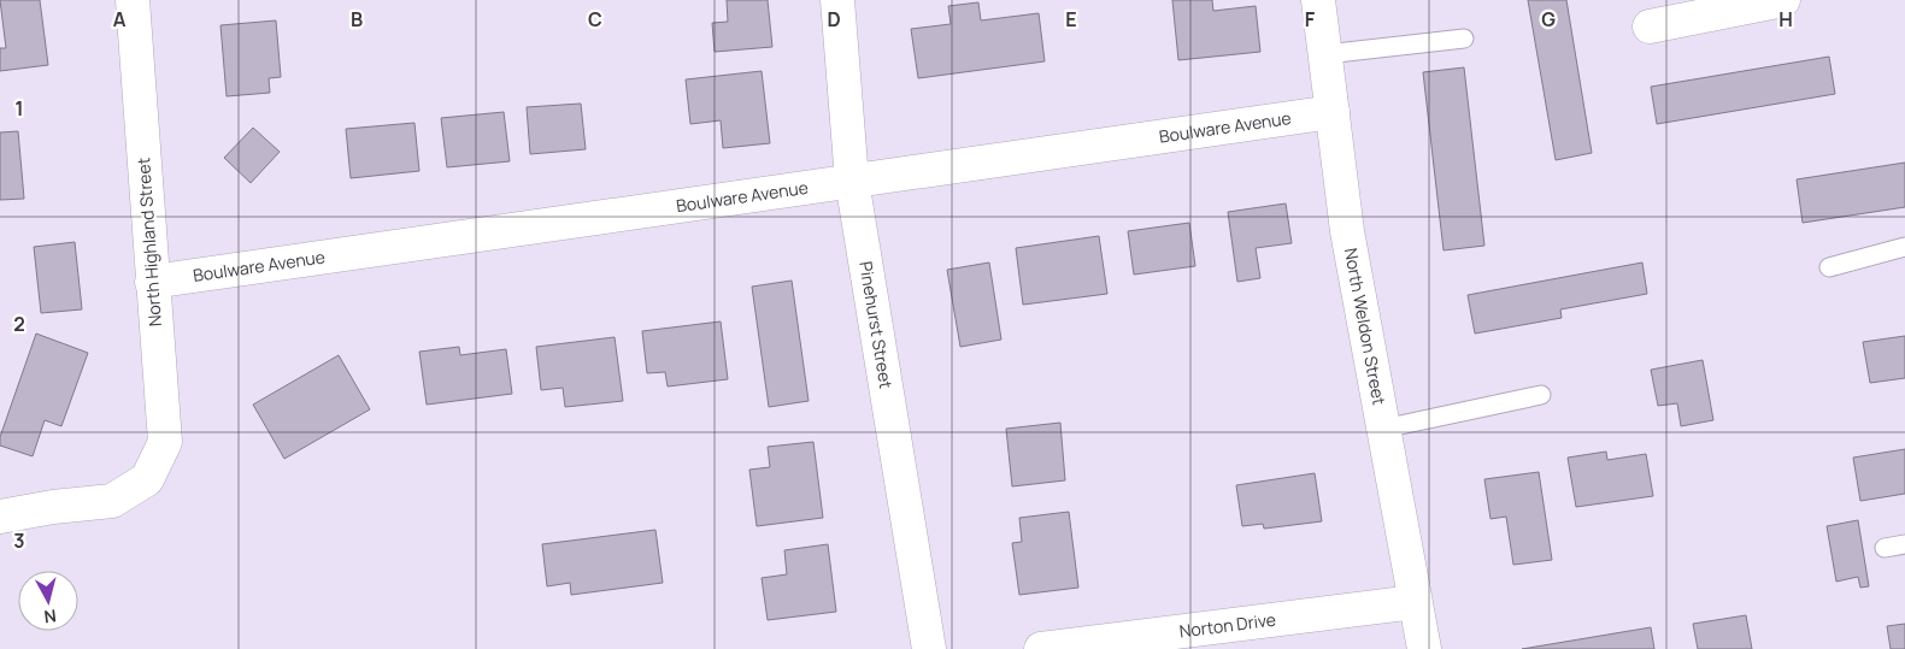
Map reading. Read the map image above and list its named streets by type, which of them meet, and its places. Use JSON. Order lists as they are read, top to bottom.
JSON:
{
  "streets": {
    "street": [
      "Boulware Avenue",
      "North Highland Street",
      "Pinehurst Street",
      "North Weldon Street",
      "Norton Drive"
    ]
  },
  "crossings": [
    ["Boulware Avenue", "North Highland Street"],
    ["Boulware Avenue", "Pinehurst Street"],
    ["Boulware Avenue", "North Weldon Street"],
    ["North Weldon Street", "Norton Drive"]
  ],
  "north": "bottom",
  "grid": {
    "columns": [
      "A",
      "B",
      "C",
      "D",
      "E",
      "F",
      "G",
      "H"
    ],
    "rows": ["1", "2", "3"]
  }
}
